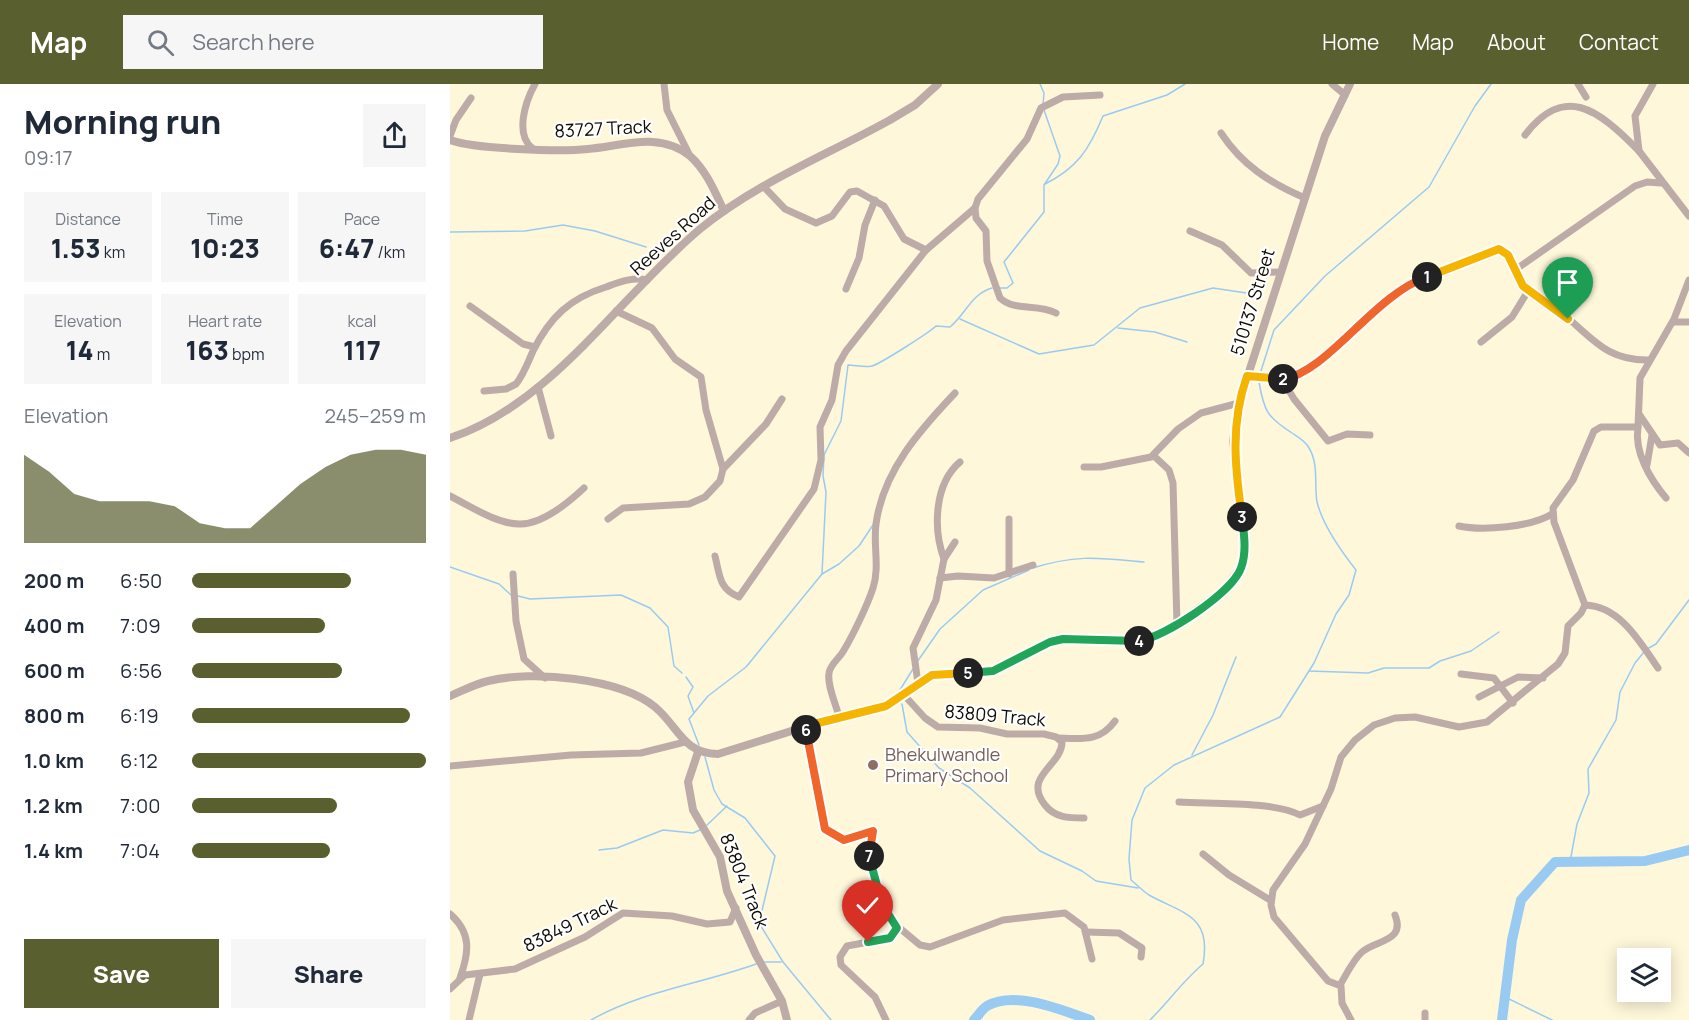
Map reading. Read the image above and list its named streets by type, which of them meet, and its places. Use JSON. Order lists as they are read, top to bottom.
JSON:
{
  "streets": {
    "street": [
      "83727 Track",
      "Reeves Road",
      "510137 Street",
      "83809 Track",
      "83804 Track",
      "83849 Track"
    ]
  },
  "crossings": [
    ["510137 Street", "83809 Track"],
    ["510137 Street", "83804 Track"],
    ["83804 Track", "83849 Track"]
  ],
  "places": ["Bhekulwandle Primary School"],
  "page": {
    "header": "Map",
    "search": "Search here",
    "nav": [
      "Home",
      "Map",
      "About",
      "Contact"
    ],
    "heading": ["Morning run", "09:17"],
    "stats": [
      ["Distance", "1.53 km"],
      ["Time", "10:23"],
      ["Pace", "6:47 /km"],
      ["Elevation", "14 m"],
      ["Heart rate", "163 bpm"],
      ["kcal", "117"]
    ],
    "pins": [
      "1",
      "2",
      "3",
      "4",
      "5",
      "6",
      "7"
    ],
    "chart": ["Elevation", "245–259 m"],
    "list": [
      {
        "name": "200 m",
        "note": "6:50"
      },
      {
        "name": "400 m",
        "note": "7:09"
      },
      {
        "name": "600 m",
        "note": "6:56"
      },
      {
        "name": "800 m",
        "note": "6:19"
      },
      {
        "name": "1.0 km",
        "note": "6:12"
      },
      {
        "name": "1.2 km",
        "note": "7:00"
      },
      {
        "name": "1.4 km",
        "note": "7:04"
      }
    ],
    "buttons": ["Save", "Share"]
  }
}
